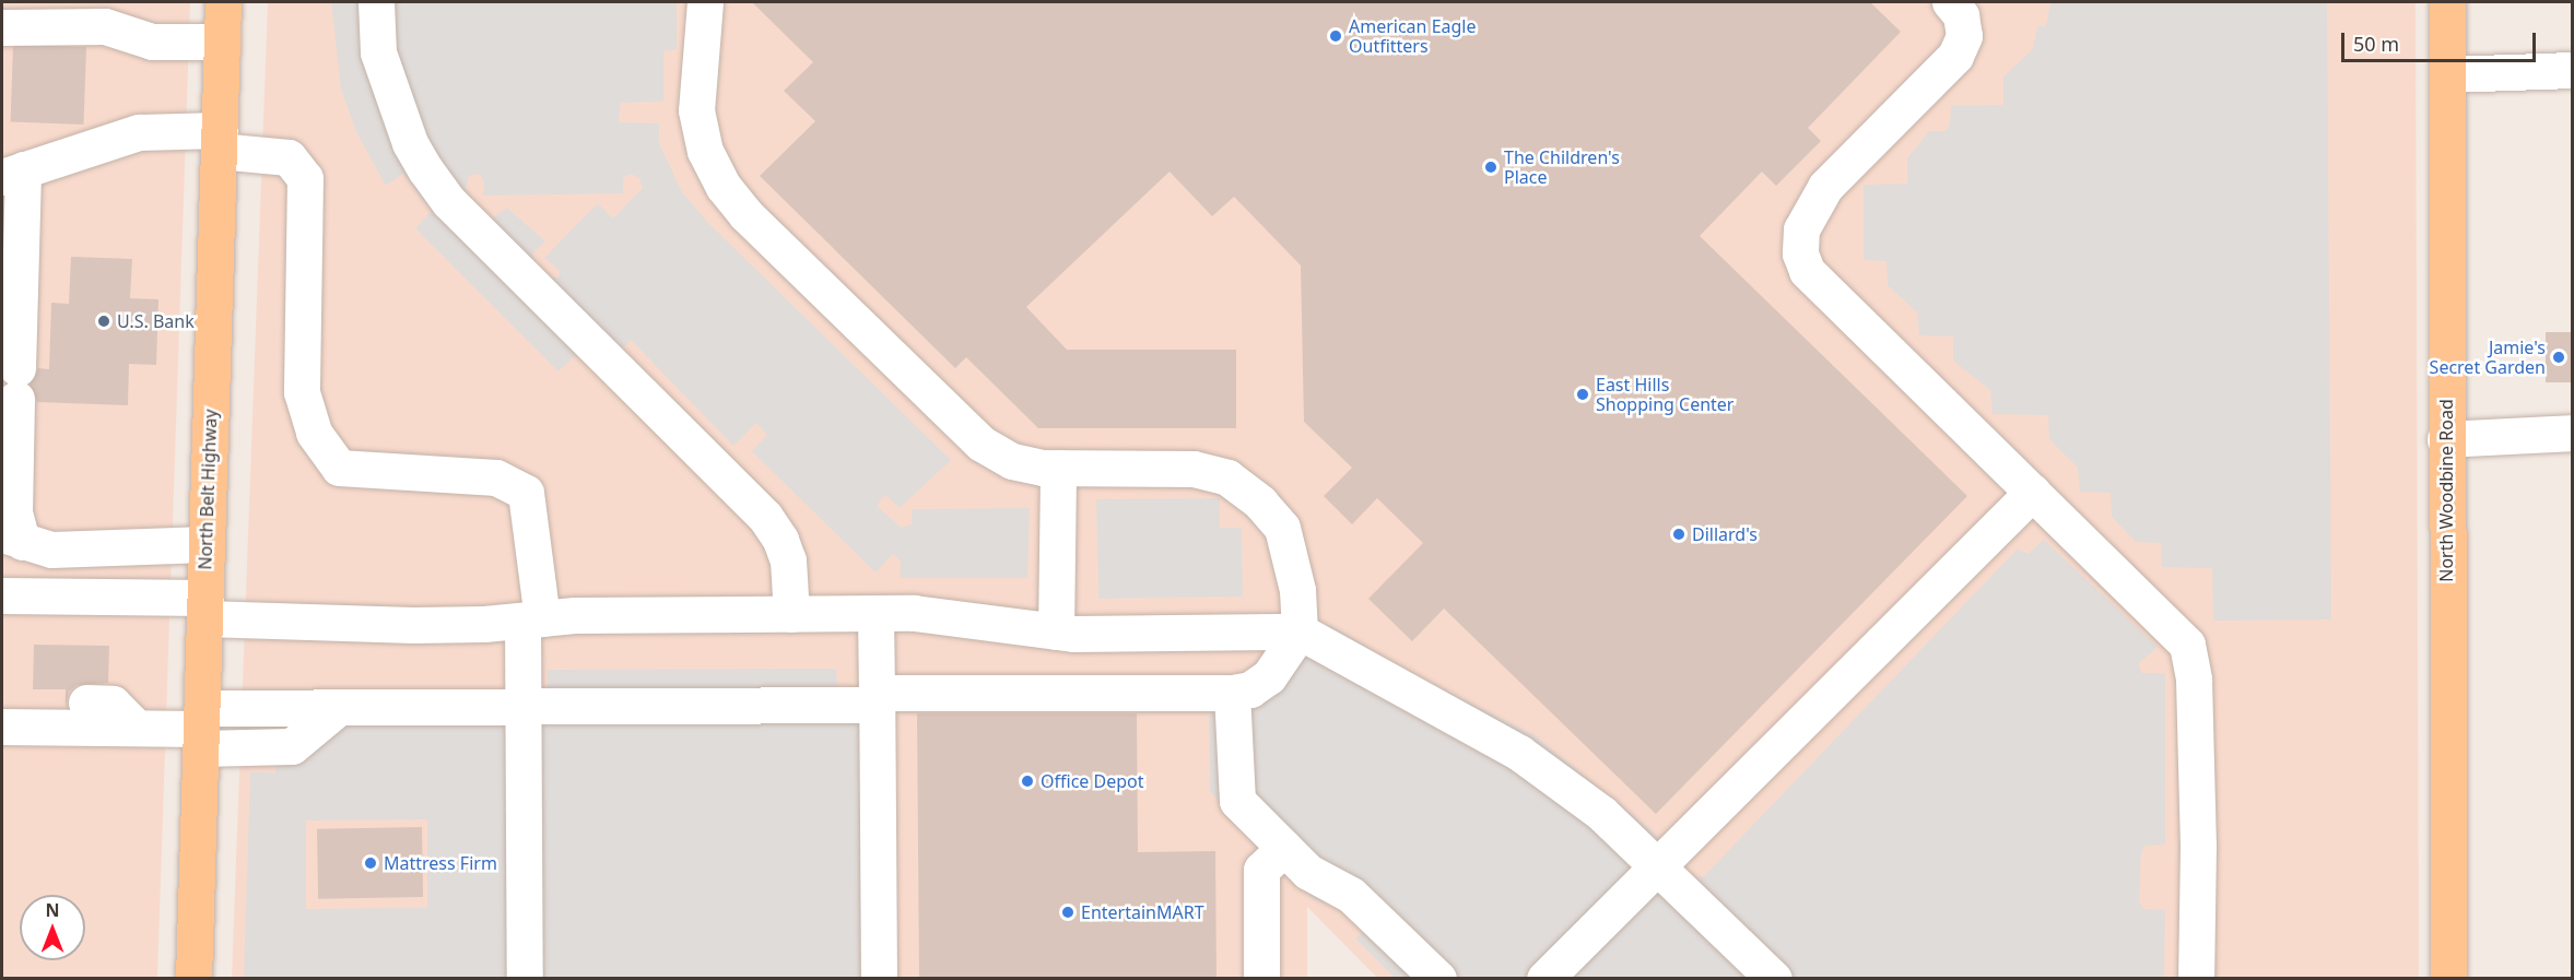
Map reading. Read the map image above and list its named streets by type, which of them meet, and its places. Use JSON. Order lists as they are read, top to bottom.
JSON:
{
  "streets": {
    "main road": ["North Belt Highway", "North Woodbine Road"]
  },
  "places": [
    "American Eagle Outfitters",
    "The Children's Place",
    "U.S. Bank",
    "Jamie's Secret Garden",
    "East Hills Shopping Center",
    "Dillard's",
    "Office Depot",
    "Mattress Firm",
    "EntertainMART"
  ],
  "scale_bar": "50 m",
  "north": "top"
}
